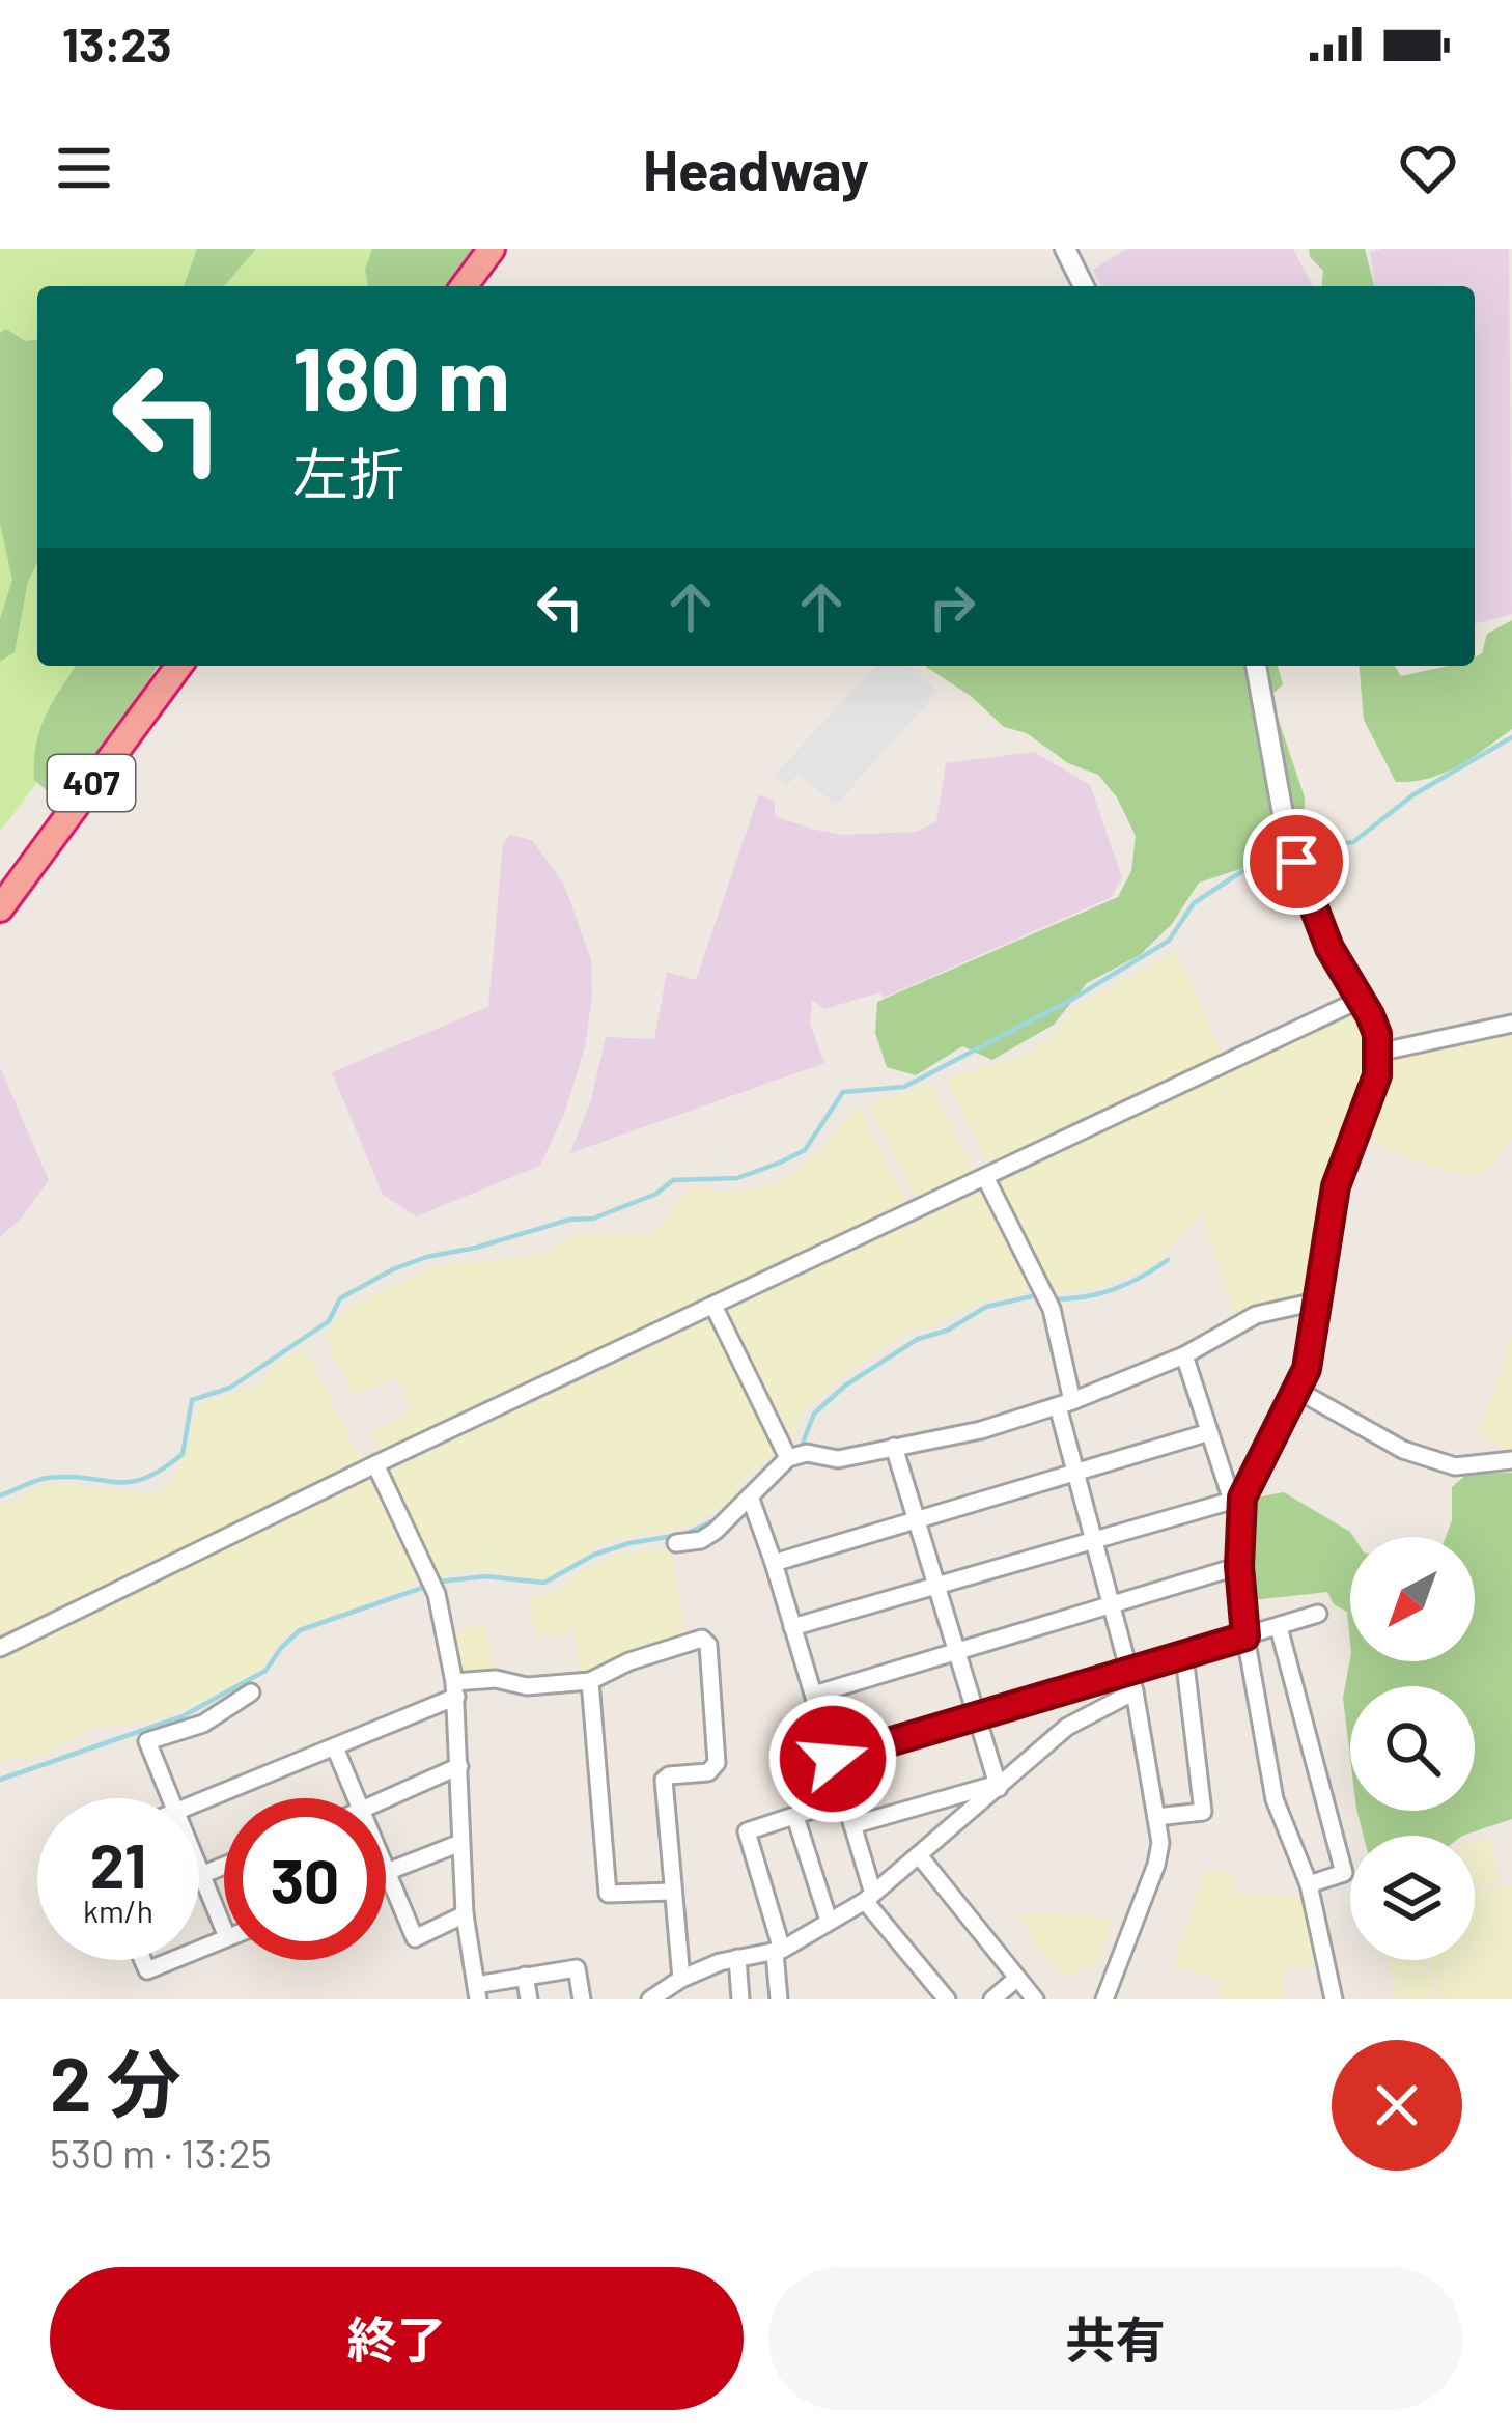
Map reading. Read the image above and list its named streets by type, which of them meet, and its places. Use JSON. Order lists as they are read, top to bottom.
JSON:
{
  "streets": {
    "highway": ["407"]
  },
  "north": "bottom left",
  "page": {
    "status": "13:23",
    "header": "Headway",
    "turn": ["180 m", "左折"],
    "speed": "21 km/h",
    "limit": "30",
    "heading": ["2 分", "530 m · 13:25"],
    "buttons": ["終了", "共有"]
  }
}
